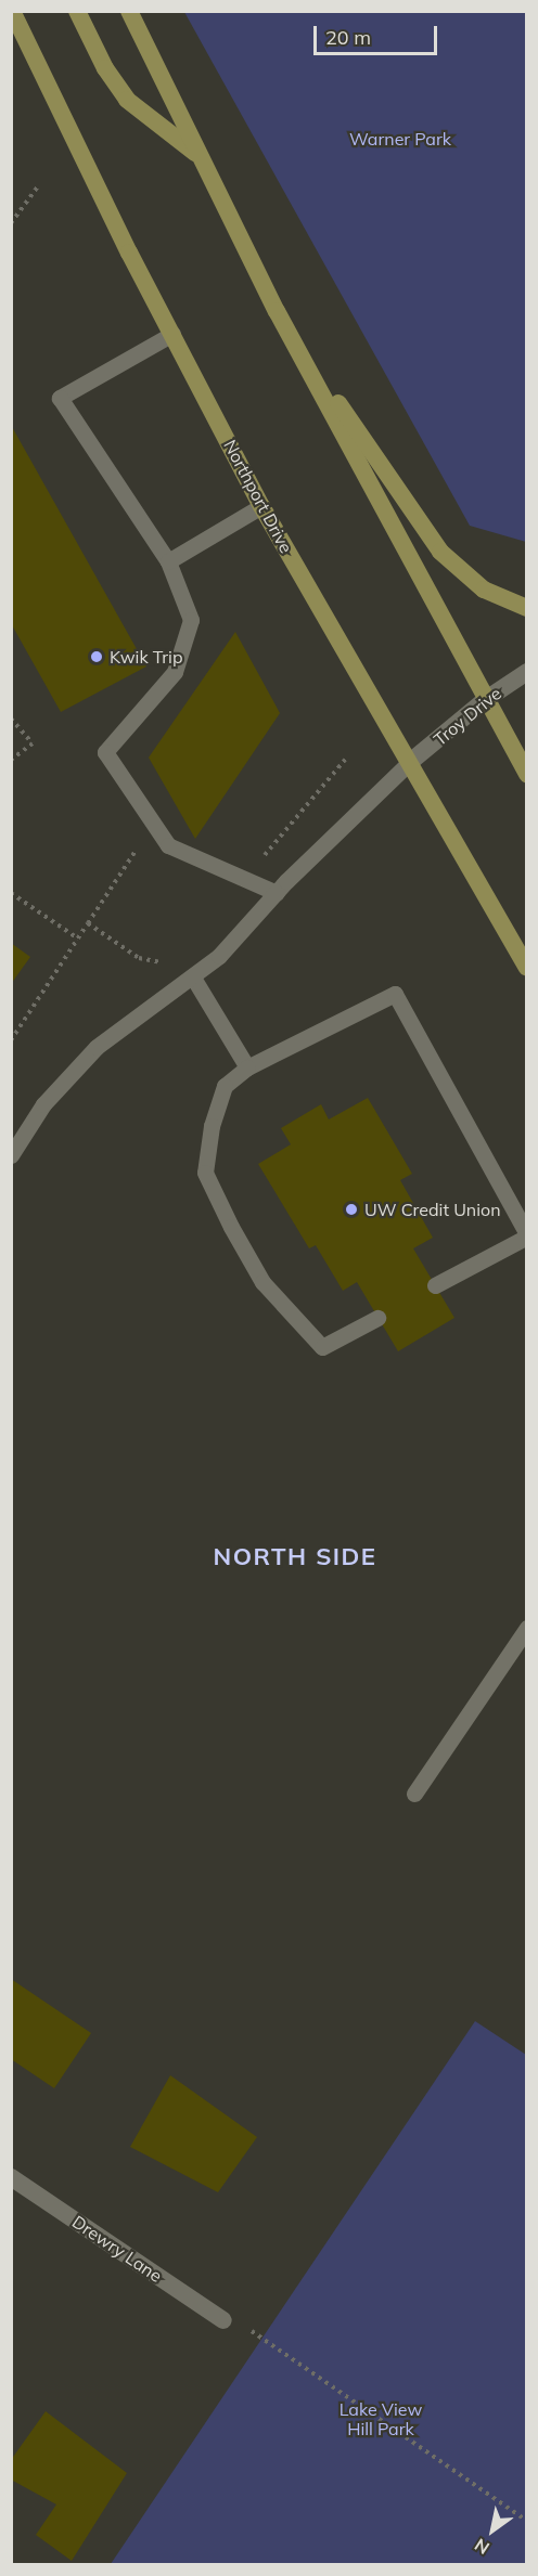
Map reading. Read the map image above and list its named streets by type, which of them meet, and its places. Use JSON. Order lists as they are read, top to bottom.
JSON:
{
  "streets": {
    "main road": ["Northport Drive"],
    "street": ["Troy Drive", "Drewry Lane"]
  },
  "crossings": [
    ["Northport Drive", "Troy Drive"]
  ],
  "districts": ["NORTH SIDE"],
  "parks": ["Warner Park", "Lake View Hill Park"],
  "places": ["Kwik Trip", "UW Credit Union"],
  "scale_bar": "20 m",
  "north": "bottom left"
}
